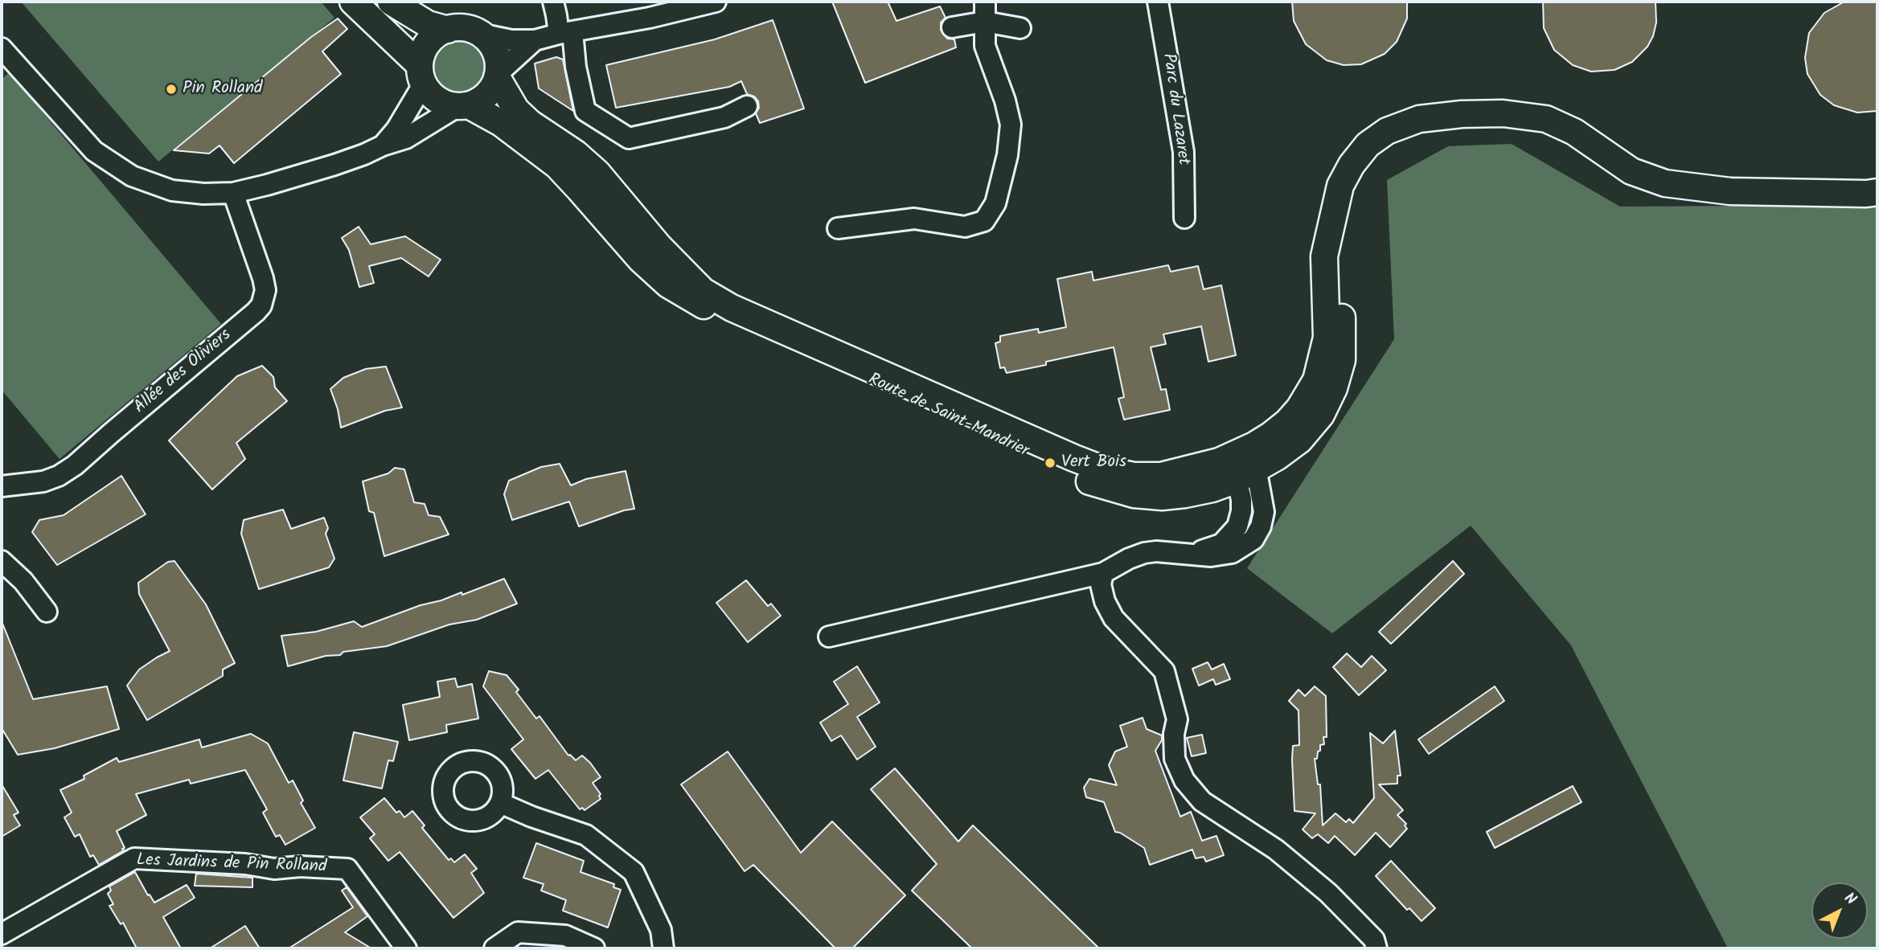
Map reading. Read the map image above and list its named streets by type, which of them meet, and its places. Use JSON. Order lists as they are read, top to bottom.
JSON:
{
  "streets": {
    "main road": ["Route de Saint-Mandrier"],
    "street": ["Parc du Lazaret", "Allée des Oliviers", "Les Jardins de Pin Rolland"]
  },
  "places": ["Pin Rolland", "Vert Bois"],
  "north": "top right"
}
